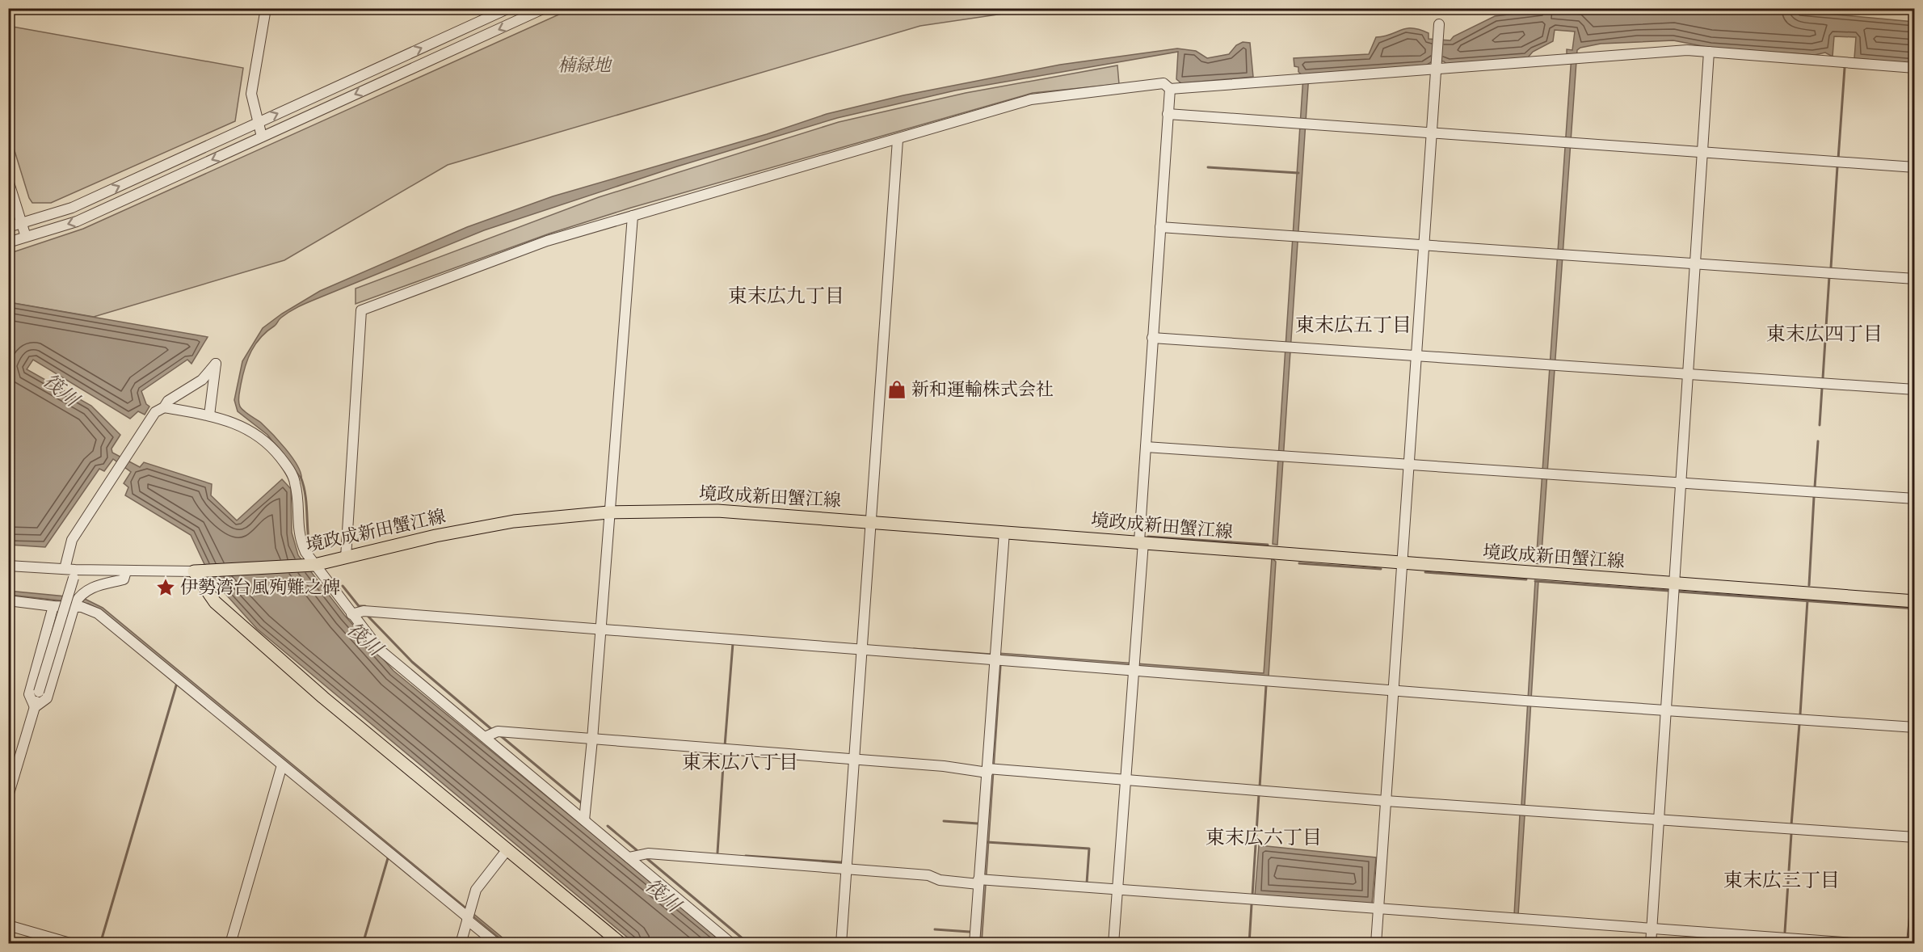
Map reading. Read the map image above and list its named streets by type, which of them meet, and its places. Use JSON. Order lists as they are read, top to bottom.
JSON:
{
  "streets": {
    "main road": ["境政成新田蟹江線"]
  },
  "districts": [
    "東末広九丁目",
    "東末広五丁目",
    "東末広四丁目",
    "東末広八丁目",
    "東末広六丁目",
    "東末広三丁目"
  ],
  "water": ["筏川"],
  "parks": ["楠緑地"],
  "places": {
    "shop": ["新和運輸株式会社"],
    "place": ["伊勢湾台風殉難之碑"]
  }
}
